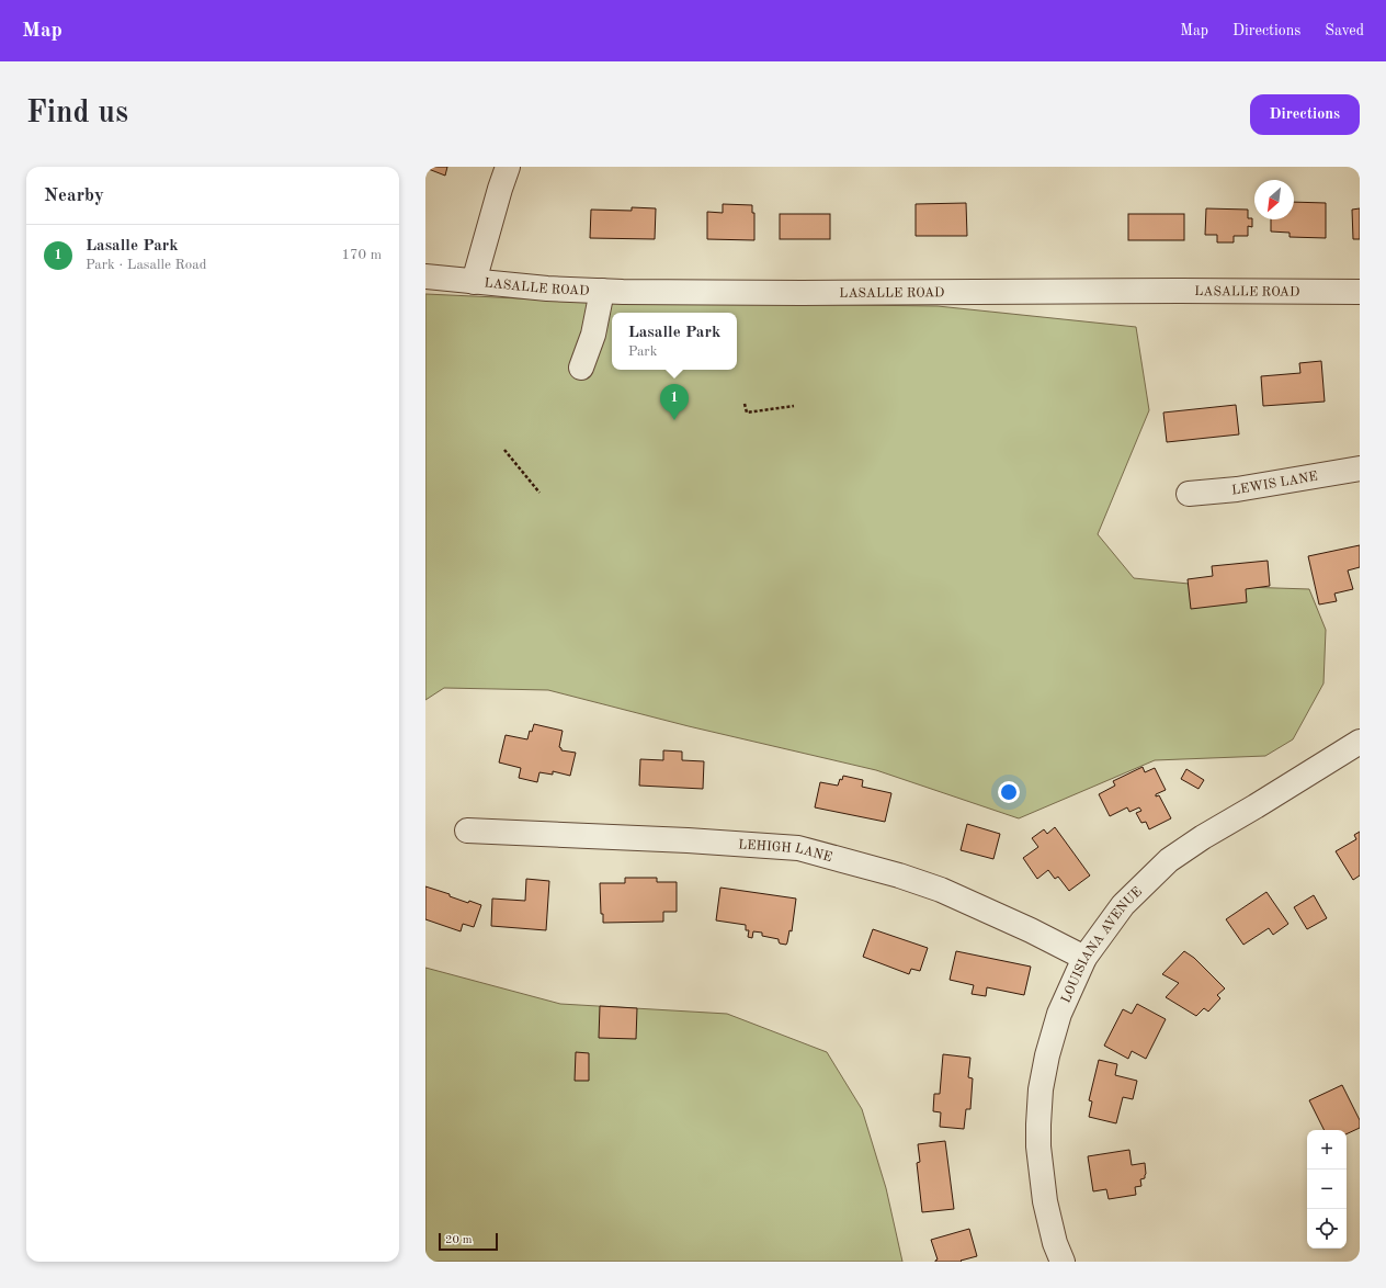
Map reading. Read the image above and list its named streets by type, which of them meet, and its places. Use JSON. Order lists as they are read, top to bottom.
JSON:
{
  "streets": {
    "street": [
      "LASALLE ROAD",
      "LEWIS LANE",
      "LEHIGH LANE",
      "LOUISIANA AVENUE"
    ]
  },
  "crossings": [
    ["LEHIGH LANE", "LOUISIANA AVENUE"]
  ],
  "scale_bar": "20 m",
  "north": "bottom left",
  "page": {
    "header": "Map",
    "nav": ["Map", "Directions", "Saved"],
    "buttons": "Directions",
    "title": "Find us",
    "heading": "Nearby",
    "list": [
      {
        "mark": "1",
        "name": "Lasalle Park",
        "note": "Park · Lasalle Road",
        "value": "170 m"
      }
    ],
    "popup": ["Lasalle Park", "Park"],
    "pins": "1",
    "map_buttons": ["+", "−"],
    "scale": "20 m"
  }
}
